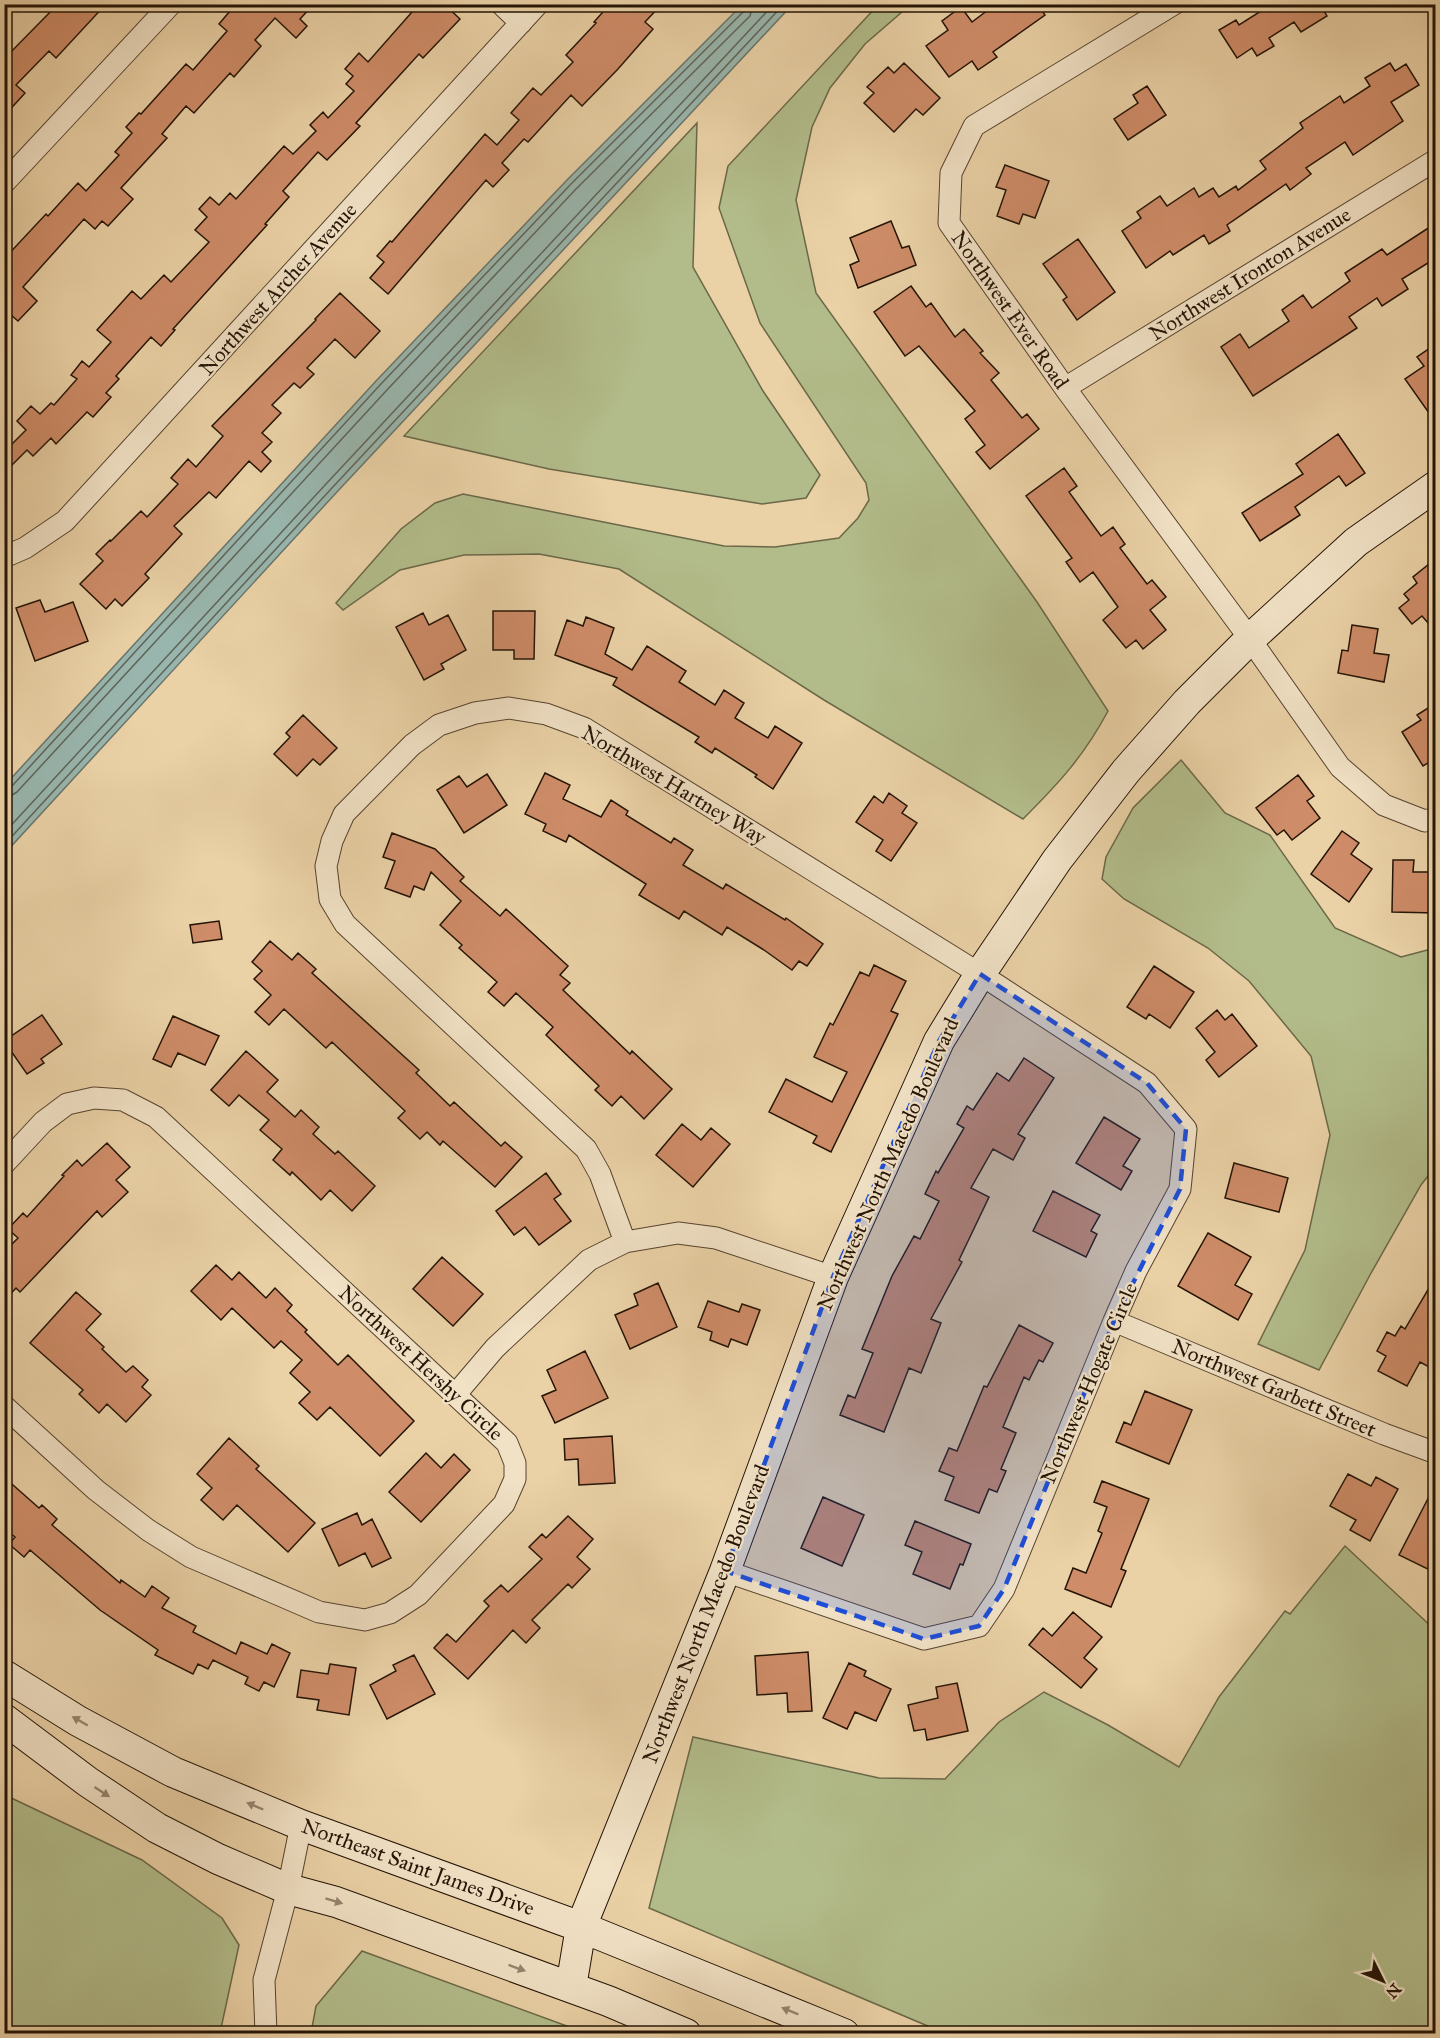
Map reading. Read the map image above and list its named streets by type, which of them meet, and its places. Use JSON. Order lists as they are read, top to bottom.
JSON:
{
  "streets": {
    "street": [
      "Northwest Ironton Avenue",
      "Northwest Archer Avenue",
      "Northwest Ever Road",
      "Northwest Hartney Way",
      "Northwest North Macedo Boulevard",
      "Northwest Hershy Circle",
      "Northwest Hogate Circle",
      "Northwest Garbett Street",
      "Northeast Saint James Drive"
    ]
  },
  "crossings": [
    ["Northwest Ironton Avenue", "Northwest Ever Road"],
    ["Northwest Ever Road", "Northwest North Macedo Boulevard"],
    ["Northwest Hartney Way", "Northwest North Macedo Boulevard"],
    ["Northwest Hartney Way", "Northwest Hogate Circle"],
    ["Northwest North Macedo Boulevard", "Northwest Hogate Circle"],
    ["Northwest North Macedo Boulevard", "Northeast Saint James Drive"],
    ["Northwest Hogate Circle", "Northwest Garbett Street"]
  ],
  "north": "bottom right"
}
